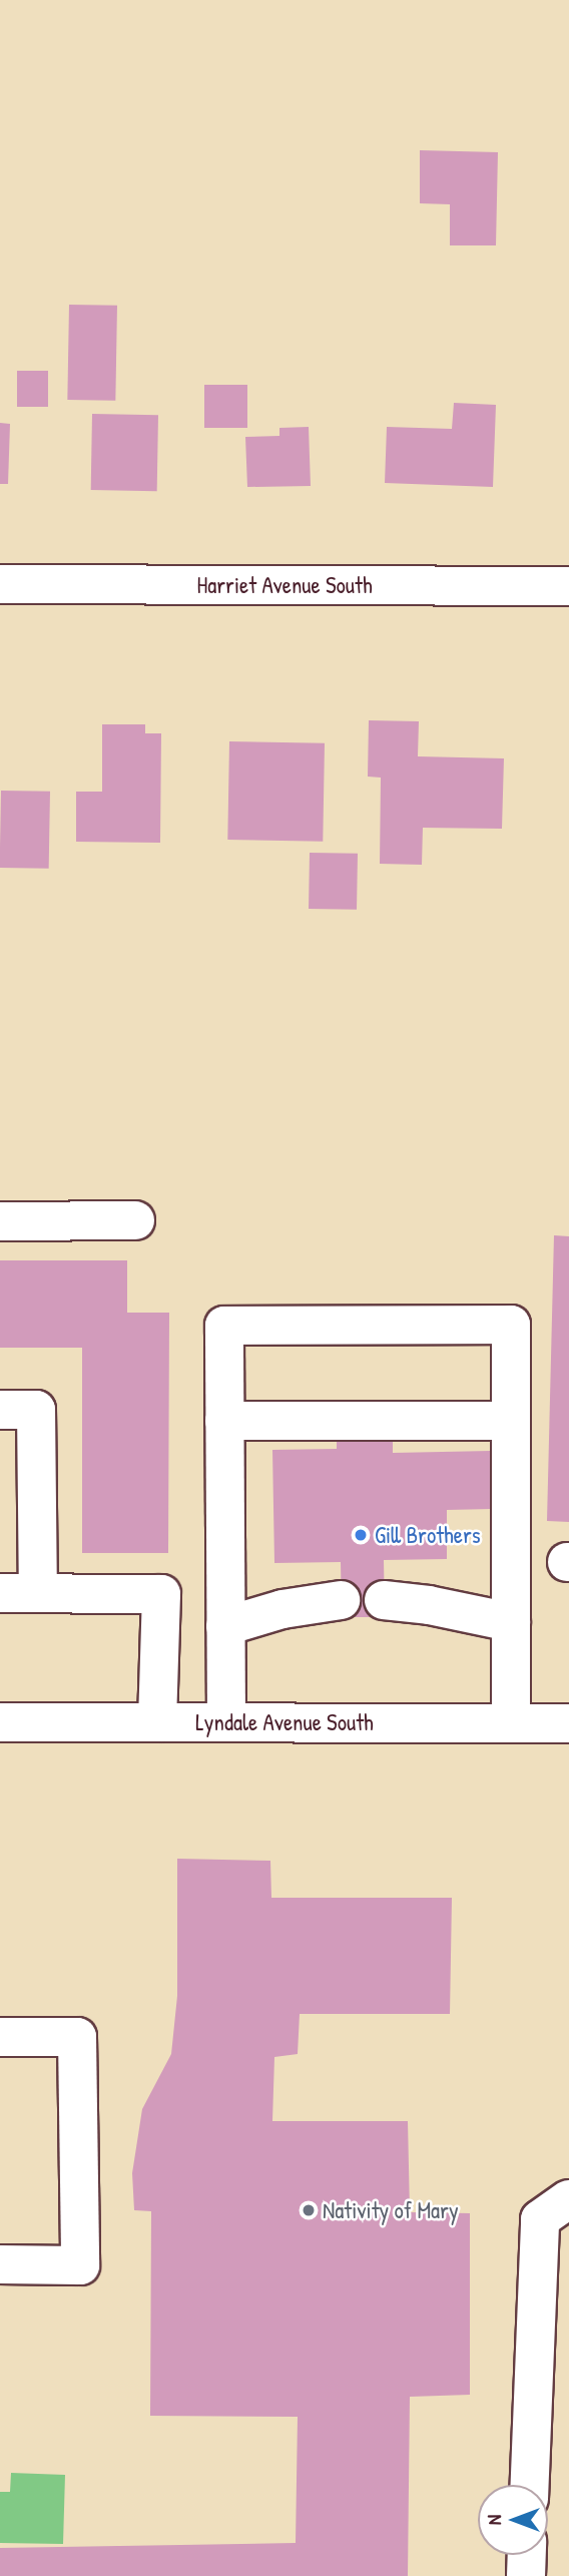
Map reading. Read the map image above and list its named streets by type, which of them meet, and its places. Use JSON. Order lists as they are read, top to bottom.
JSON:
{
  "streets": {
    "street": ["Harriet Avenue South", "Lyndale Avenue South"]
  },
  "places": ["Gill Brothers", "Nativity of Mary"],
  "north": "left"
}
